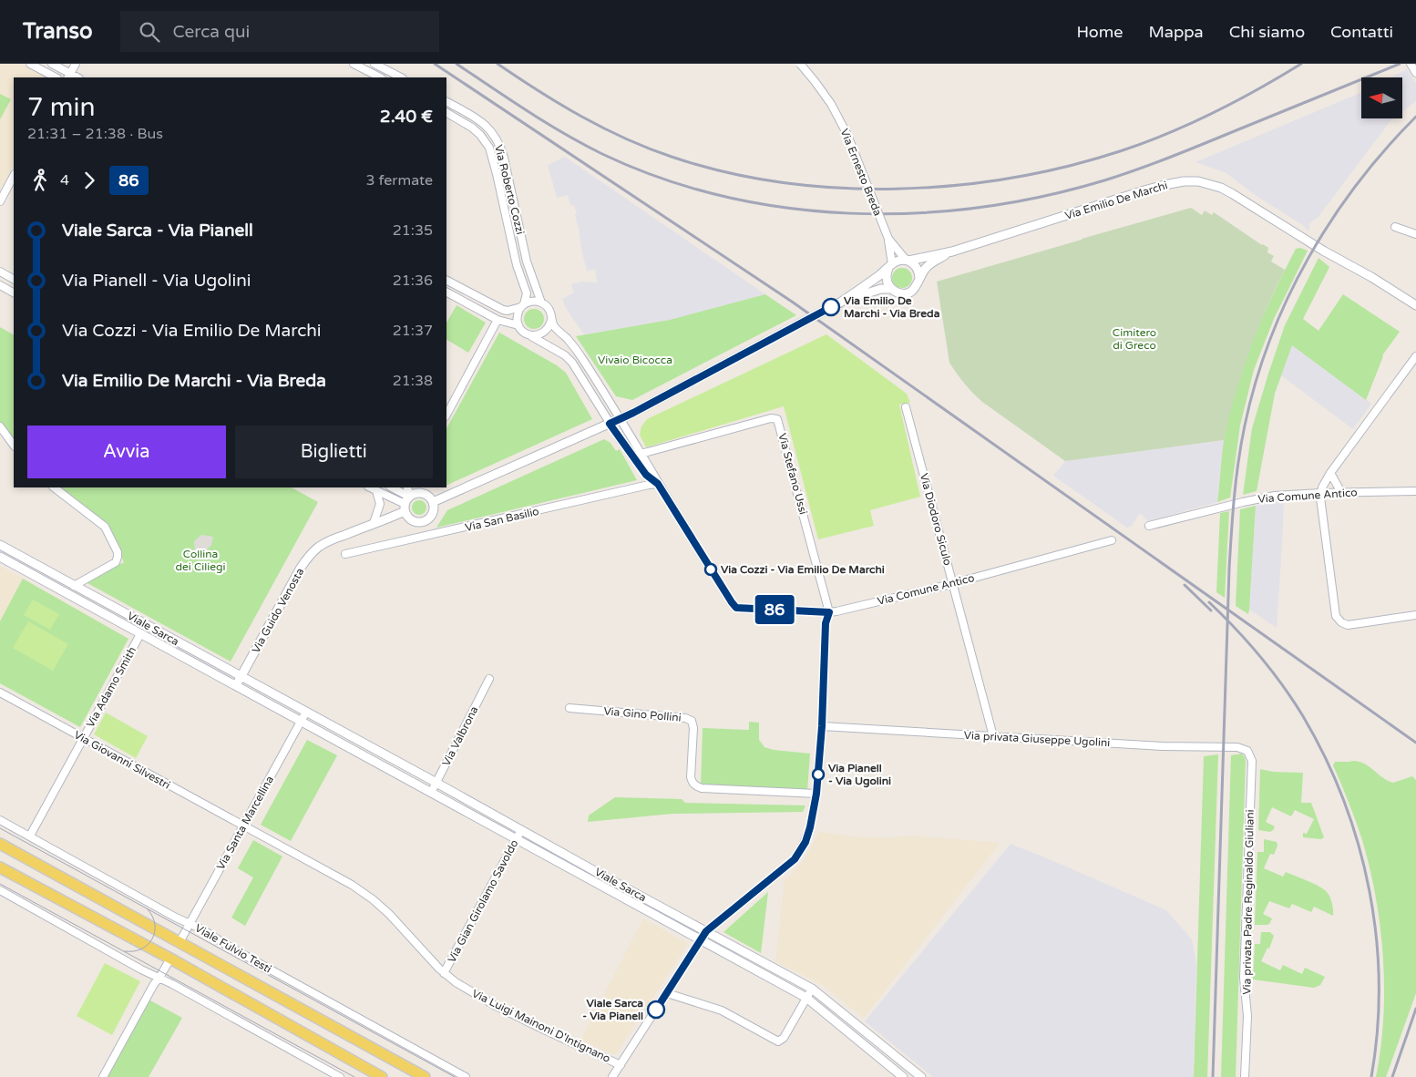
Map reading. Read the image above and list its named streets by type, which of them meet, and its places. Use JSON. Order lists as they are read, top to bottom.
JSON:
{
  "streets": {
    "main road": ["Viale Fulvio Testi"],
    "street": [
      "Via Ernesto Breda",
      "Via Roberto Cozzi",
      "Via Emilio De Marchi",
      "Via Stefano Ussi",
      "Via Comune Antico",
      "Via San Basilio",
      "Via Diodoro Siculo",
      "Via Guido Venosta",
      "Viale Sarca",
      "Via Adamo Smith",
      "Via Gino Pollini",
      "Via Valbrona",
      "Via privata Giuseppe Ugolini",
      "Via Giovanni Silvestri",
      "Via Santa Marcellina",
      "Via Gian Girolamo Savoldo",
      "Via privata Padre Reginaldo Giuliani",
      "Via Luigi Mainoni D'Intignano"
    ]
  },
  "crossings": [
    ["Via Ernesto Breda", "Via Emilio De Marchi"],
    ["Via Roberto Cozzi", "Via Emilio De Marchi"],
    ["Via Roberto Cozzi", "Via Stefano Ussi"],
    ["Via Roberto Cozzi", "Via Comune Antico"],
    ["Via Roberto Cozzi", "Via San Basilio"],
    ["Via Stefano Ussi", "Via Comune Antico"],
    ["Via Comune Antico", "Via Diodoro Siculo"],
    ["Via Diodoro Siculo", "Via privata Giuseppe Ugolini"],
    ["Via Guido Venosta", "Viale Sarca"],
    ["Viale Sarca", "Via Adamo Smith"],
    ["Viale Sarca", "Via Valbrona"],
    ["Viale Sarca", "Via Santa Marcellina"],
    ["Viale Sarca", "Via Gian Girolamo Savoldo"],
    ["Via Adamo Smith", "Via Giovanni Silvestri"],
    ["Via Adamo Smith", "Viale Fulvio Testi"],
    ["Via privata Giuseppe Ugolini", "Via privata Padre Reginaldo Giuliani"],
    ["Via Giovanni Silvestri", "Via Santa Marcellina"],
    ["Via Giovanni Silvestri", "Via Luigi Mainoni D'Intignano"],
    ["Via Santa Marcellina", "Viale Fulvio Testi"],
    ["Via Santa Marcellina", "Via Luigi Mainoni D'Intignano"],
    ["Via Gian Girolamo Savoldo", "Via Luigi Mainoni D'Intignano"]
  ],
  "parks": ["Cimitero di Greco", "Vivaio Bicocca", "Collina dei Ciliegi"],
  "places": [
    "Via Emilio De Marchi - Via Breda",
    "Via Cozzi - Via Emilio De Marchi",
    "Via Pianell - Via Ugolini",
    "Viale Sarca - Via Pianell"
  ],
  "lines": ["bus line 86"],
  "north": "left",
  "page": {
    "header": "Transo",
    "search": "Cerca qui",
    "nav": [
      "Home",
      "Mappa",
      "Chi siamo",
      "Contatti"
    ],
    "on_map": "86",
    "heading": ["7 min", "21:31 – 21:38 · Bus", "2.40 €"],
    "legs": ["4", "86", "3 fermate"],
    "list": [
      {
        "name": "Viale Sarca - Via Pianell",
        "value": "21:35"
      },
      {
        "name": "Via Pianell - Via Ugolini",
        "value": "21:36"
      },
      {
        "name": "Via Cozzi - Via Emilio De Marchi",
        "value": "21:37"
      },
      {
        "name": "Via Emilio De Marchi - Via Breda",
        "value": "21:38"
      }
    ],
    "buttons": ["Avvia", "Biglietti"]
  }
}
